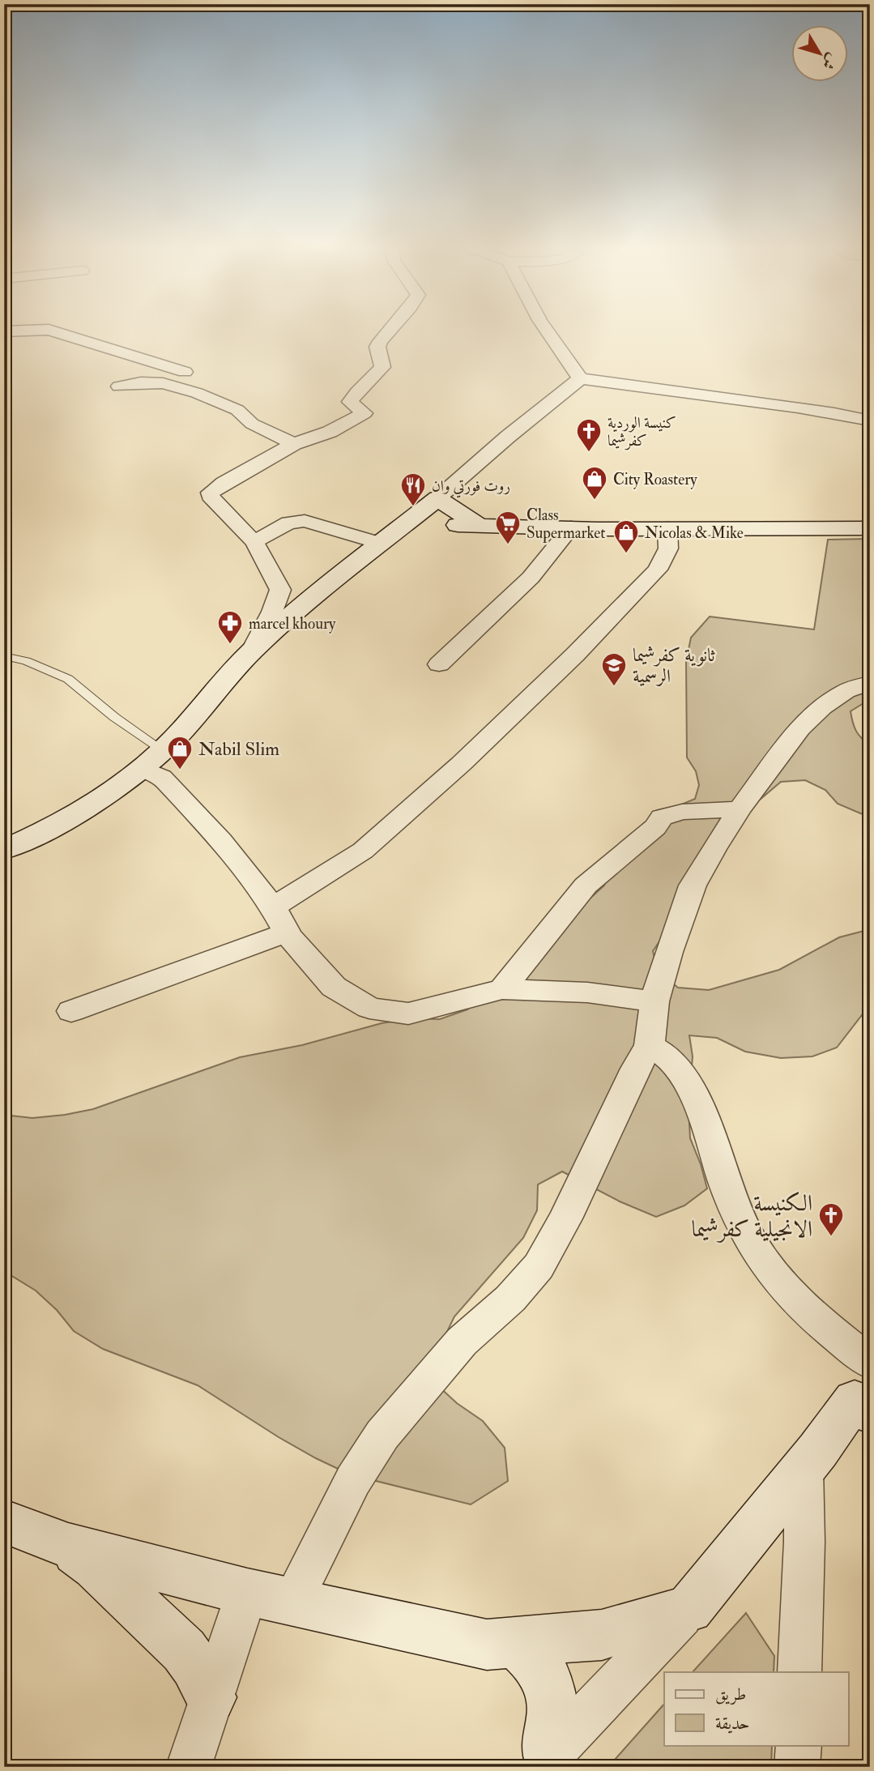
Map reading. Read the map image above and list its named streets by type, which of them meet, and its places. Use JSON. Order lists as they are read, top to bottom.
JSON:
{
  "places": {
    "church": ["كنيسة الوردية كفرشيما", "الكنيسة الانجيلية كفرشيما"],
    "shop": ["City Roastery", "Nicolas & Mike", "Nabil Slim"],
    "restaurant": ["روت فورتي وان"],
    "supermarket": ["Class Supermarket"],
    "pharmacy": ["marcel khoury"],
    "school or university": ["ثانوية كفرشيما الرسمية"]
  },
  "legend": ["طريق", "حديقة"],
  "north": "bottom right"
}
